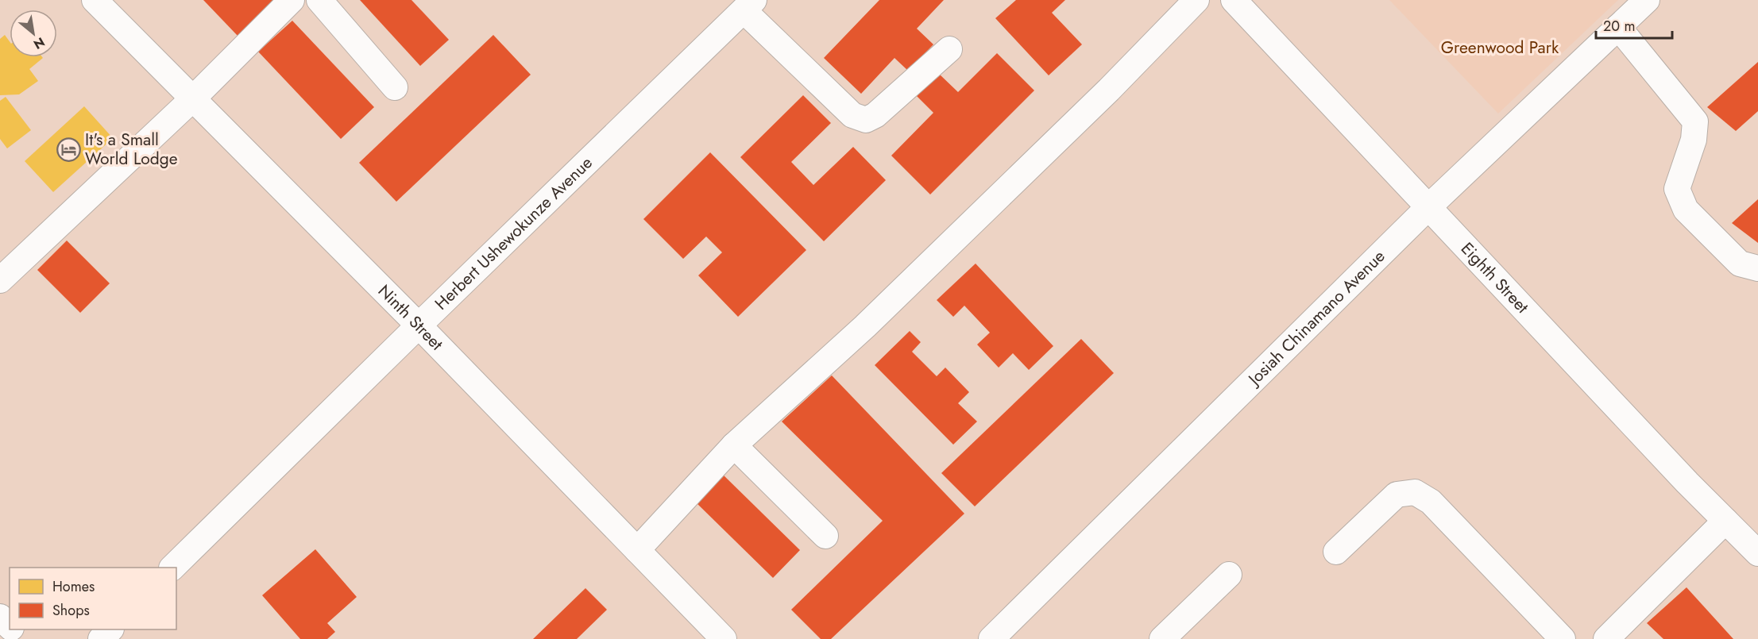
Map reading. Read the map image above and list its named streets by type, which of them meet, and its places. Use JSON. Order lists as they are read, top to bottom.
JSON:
{
  "streets": {
    "street": [
      "Herbert Ushewokunze Avenue",
      "Eighth Street",
      "Ninth Street",
      "Josiah Chinamano Avenue"
    ]
  },
  "crossings": [
    ["Herbert Ushewokunze Avenue", "Ninth Street"],
    ["Eighth Street", "Josiah Chinamano Avenue"]
  ],
  "parks": ["Greenwood Park"],
  "places": {
    "hotel": ["It's a Small World Lodge"]
  },
  "legend": ["Homes", "Shops"],
  "scale_bar": "20 m",
  "north": "bottom right"
}
